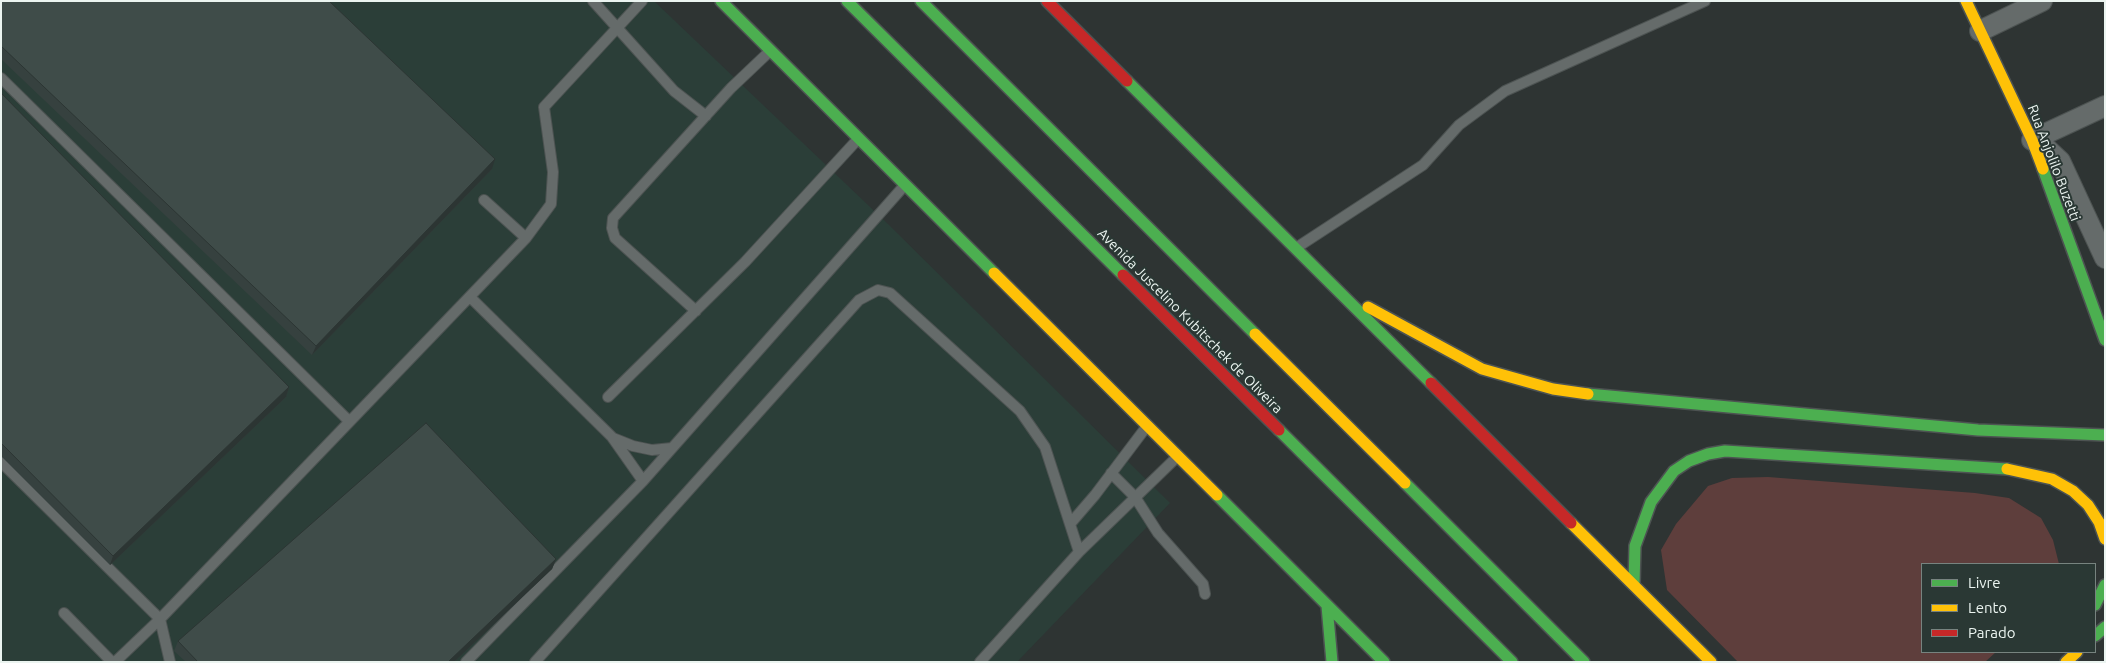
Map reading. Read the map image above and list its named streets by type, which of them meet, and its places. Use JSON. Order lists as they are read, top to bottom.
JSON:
{
  "streets": {
    "main road": ["Rua Anjolilo Buzetti", "Avenida Juscelino Kubitschek de Oliveira"]
  },
  "legend": ["Livre", "Lento", "Parado"]
}
